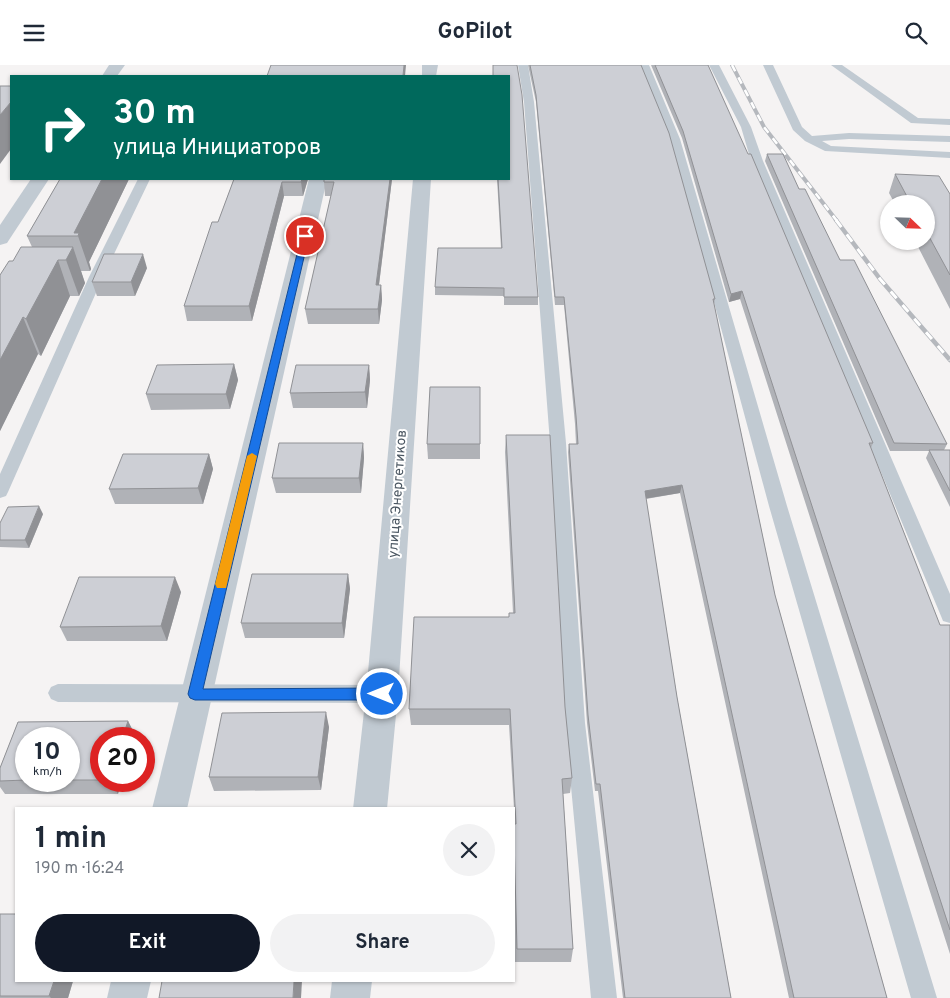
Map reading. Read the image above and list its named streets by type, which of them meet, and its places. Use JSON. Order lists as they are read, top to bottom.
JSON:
{
  "streets": {
    "street": ["улица Энергетиков"]
  },
  "north": "bottom right",
  "page": {
    "header": "GoPilot",
    "turn": ["30 m", "улица Инициаторов"],
    "speed": "10 km/h",
    "limit": "20",
    "heading": ["1 min", "190 m · 16:24"],
    "buttons": ["Exit", "Share"]
  }
}
